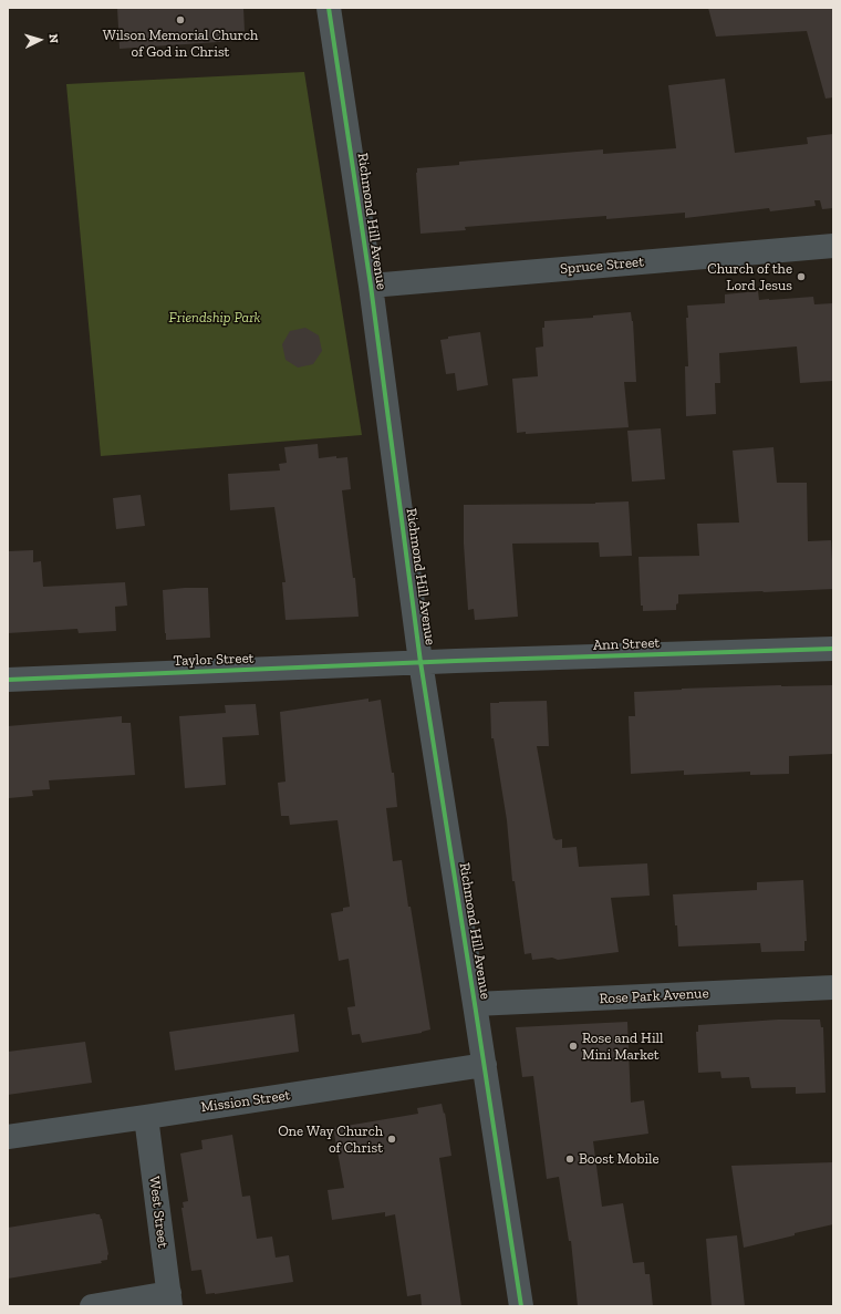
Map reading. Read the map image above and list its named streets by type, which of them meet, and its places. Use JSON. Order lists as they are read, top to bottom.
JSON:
{
  "streets": {
    "street": [
      "Richmond Hill Avenue",
      "Spruce Street",
      "Ann Street",
      "Taylor Street",
      "Rose Park Avenue",
      "Mission Street",
      "West Street"
    ]
  },
  "crossings": [
    ["Richmond Hill Avenue", "Spruce Street"],
    ["Richmond Hill Avenue", "Ann Street"],
    ["Richmond Hill Avenue", "Taylor Street"],
    ["Richmond Hill Avenue", "Rose Park Avenue"],
    ["Richmond Hill Avenue", "Mission Street"],
    ["Ann Street", "Taylor Street"],
    ["Mission Street", "West Street"]
  ],
  "parks": ["Friendship Park"],
  "places": [
    "Wilson Memorial Church of God in Christ",
    "Church of the Lord Jesus",
    "Rose and Hill Mini Market",
    "One Way Church of Christ",
    "Boost Mobile"
  ],
  "north": "right"
}
